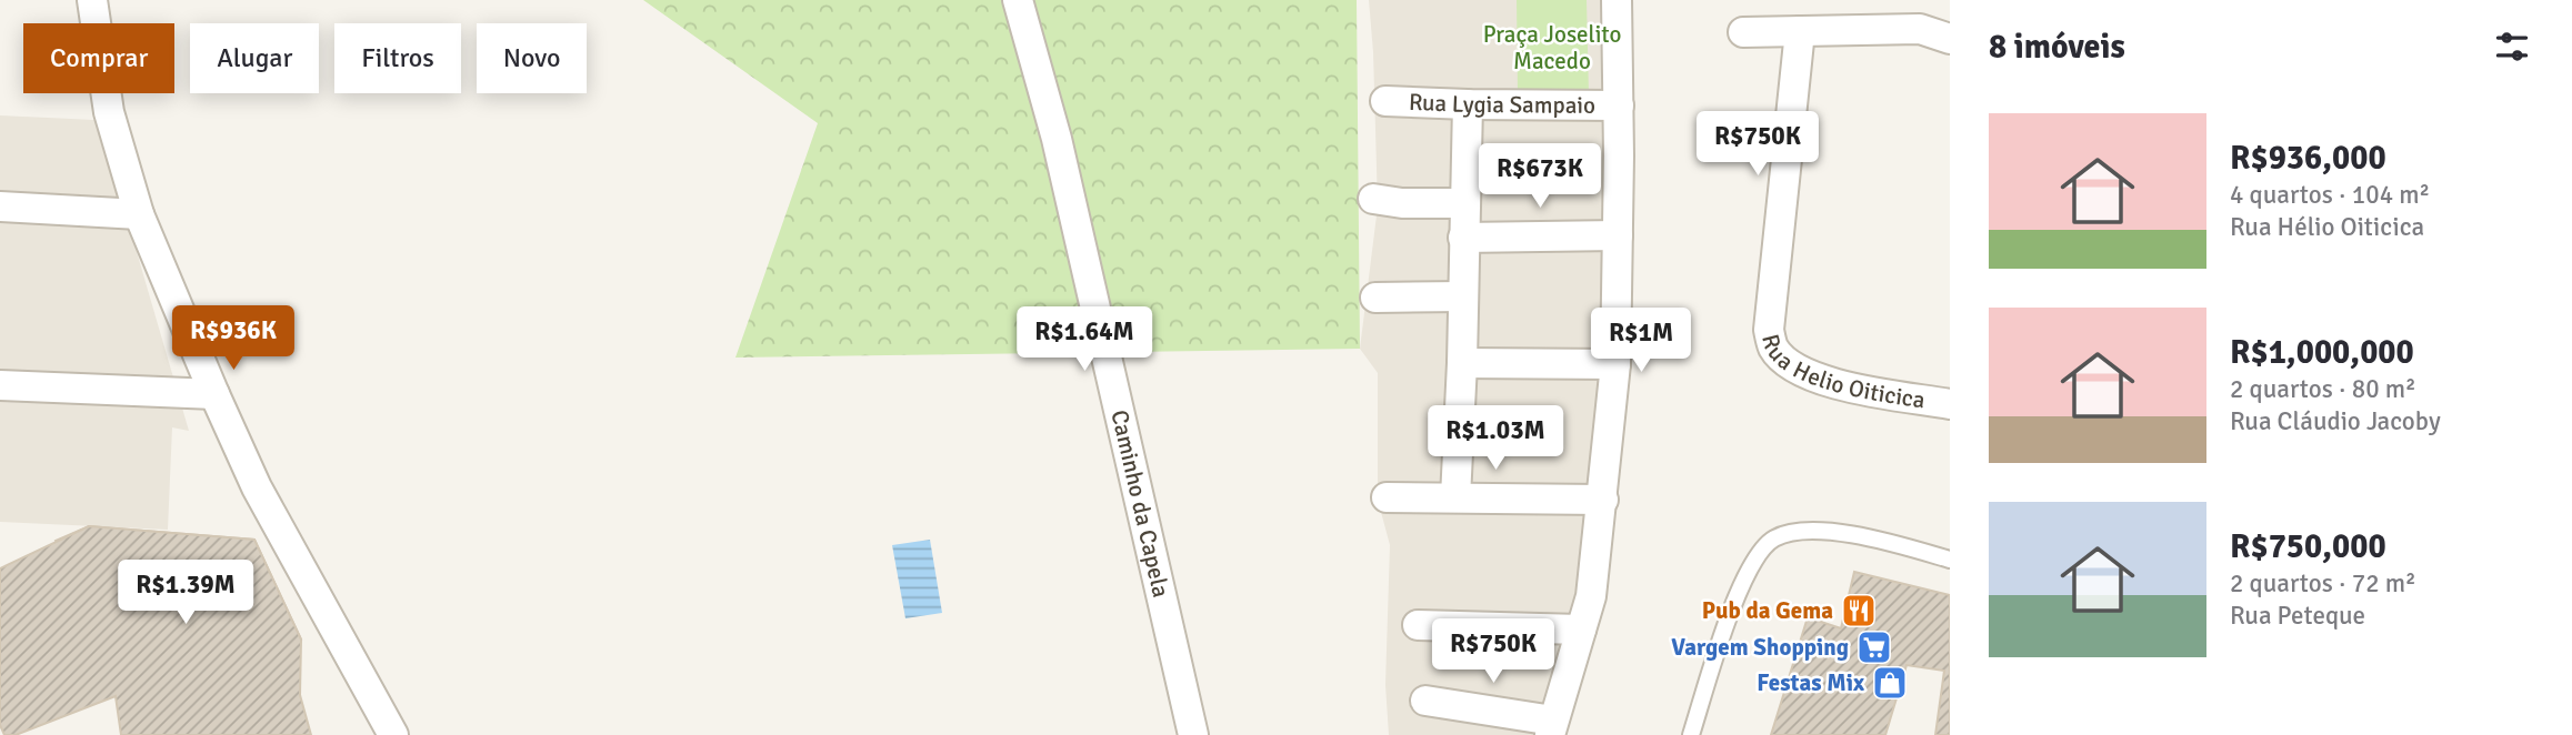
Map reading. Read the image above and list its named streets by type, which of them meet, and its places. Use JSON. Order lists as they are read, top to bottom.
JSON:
{
  "streets": {
    "street": ["Rua Lygia Sampaio", "Rua Helio Oiticica", "Caminho da Capela"]
  },
  "parks": ["Praça Joselito Macedo"],
  "places": {
    "restaurant": ["Pub da Gema"],
    "supermarket": ["Vargem Shopping"],
    "shop": ["Festas Mix"]
  },
  "page": {
    "heading": "8 imóveis",
    "chip": [
      "Comprar",
      "Alugar",
      "Filtros",
      "Novo"
    ],
    "list": [
      {
        "name": "R$936,000",
        "note": "4 quartos · 104 m² · Rua Hélio Oiticica"
      },
      {
        "name": "R$1,000,000",
        "note": "2 quartos · 80 m² · Rua Cláudio Jacoby"
      },
      {
        "name": "R$750,000",
        "note": "2 quartos · 72 m² · Rua Peteque"
      }
    ],
    "price": [
      "R$750K",
      "R$673K",
      "R$936K",
      "R$1.64M",
      "R$1M",
      "R$1.03M",
      "R$1.39M",
      "R$750K"
    ]
  }
}
